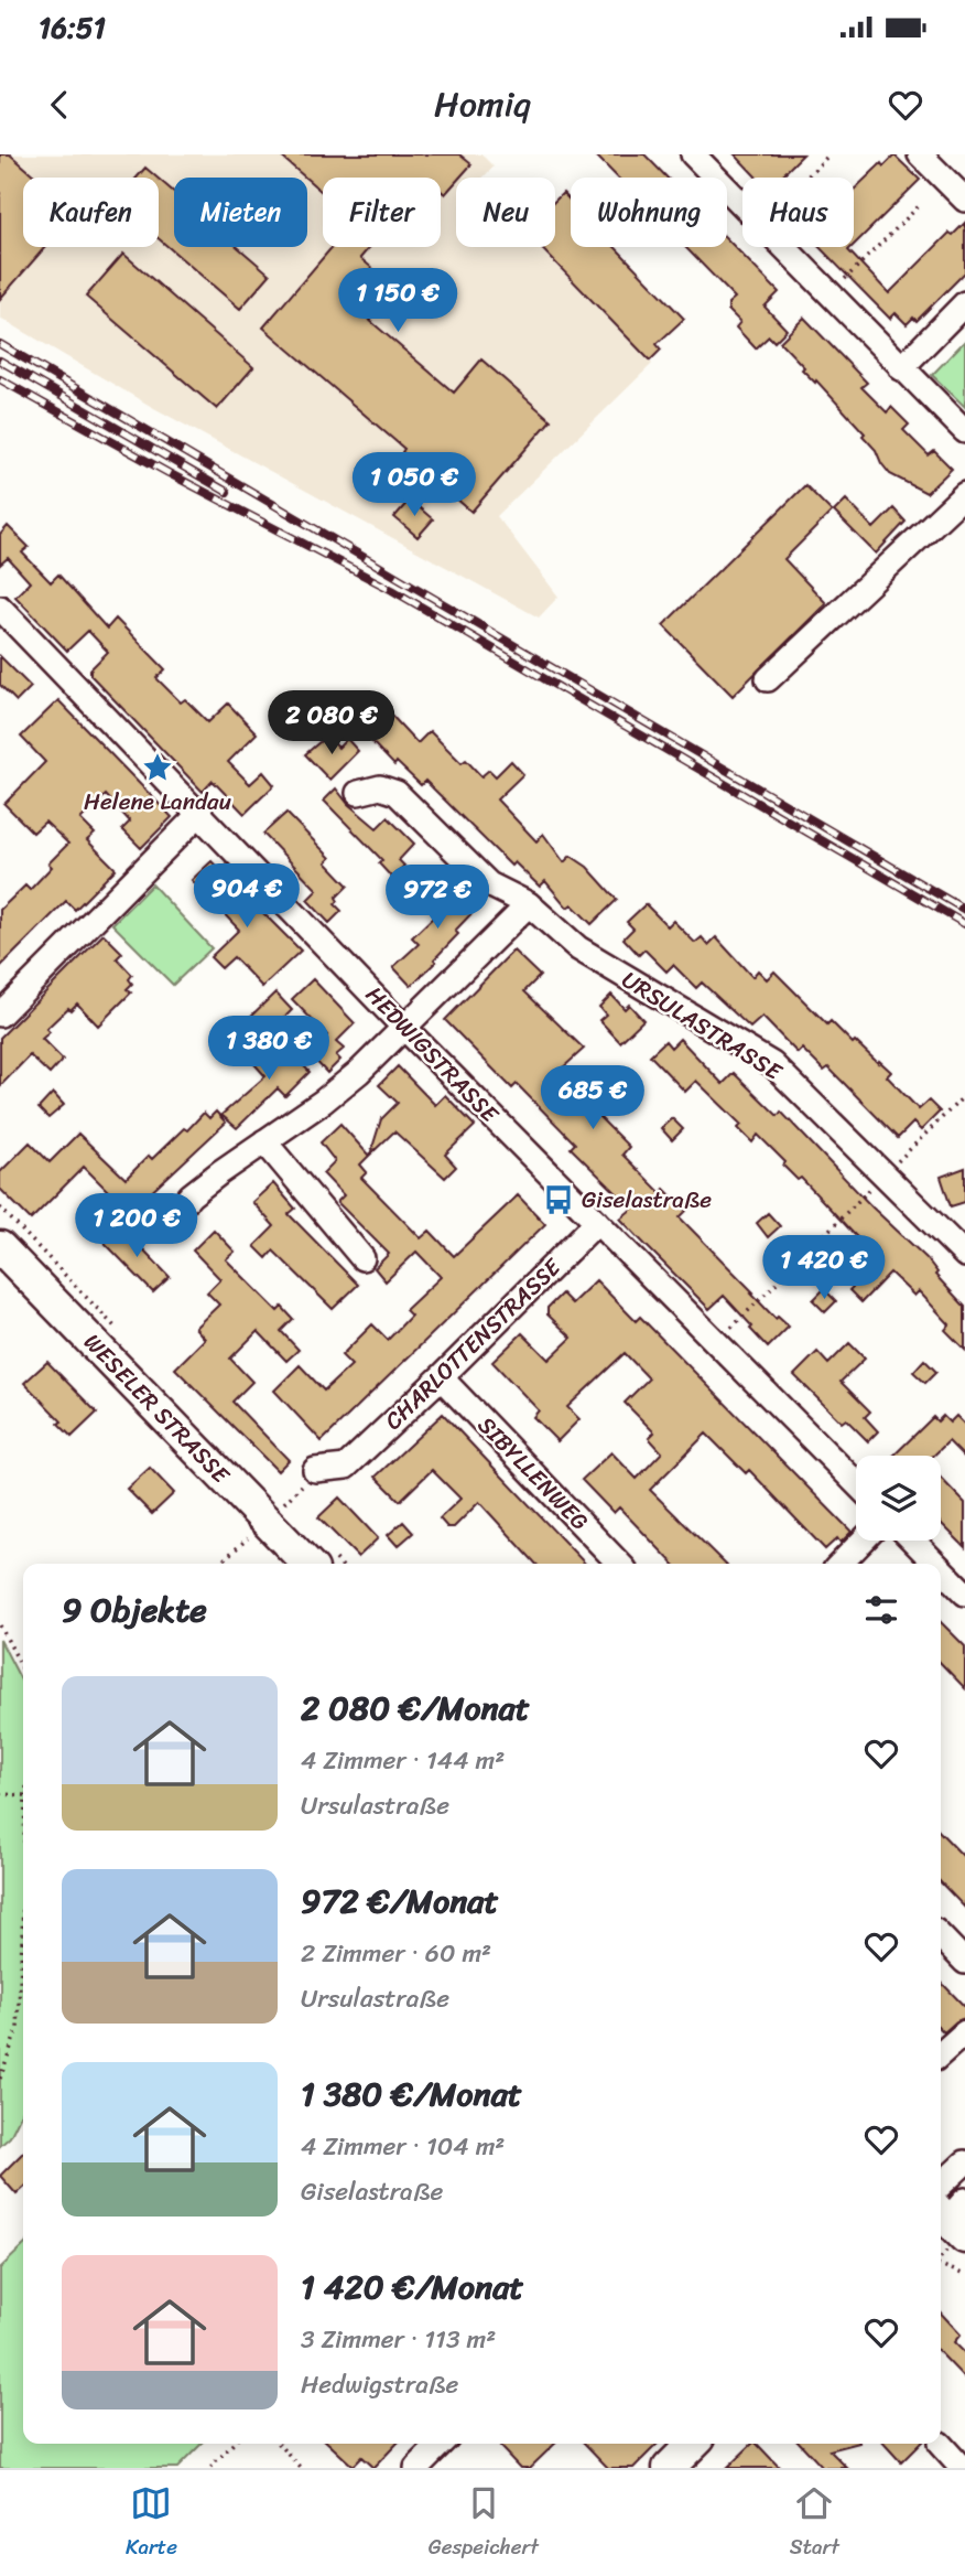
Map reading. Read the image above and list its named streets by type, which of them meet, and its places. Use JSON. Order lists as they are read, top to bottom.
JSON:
{
  "streets": {
    "main road": ["WESELER STRASSE"],
    "street": [
      "URSULASTRASSE",
      "HEDWIGSTRASSE",
      "CHARLOTTENSTRASSE",
      "SIBYLLENWEG"
    ]
  },
  "crossings": [
    ["HEDWIGSTRASSE", "CHARLOTTENSTRASSE"],
    ["CHARLOTTENSTRASSE", "SIBYLLENWEG"]
  ],
  "places": {
    "place": ["Helene Landau"],
    "bus stop": ["Giselastraße"]
  },
  "page": {
    "status": "16:51",
    "header": "Homiq",
    "chip": [
      "Kaufen",
      "Mieten",
      "Filter",
      "Neu",
      "Wohnung",
      "Haus"
    ],
    "price": [
      "1 150 €",
      "1 050 €",
      "2 080 €",
      "904 €",
      "972 €",
      "1 380 €",
      "685 €",
      "1 200 €",
      "1 420 €"
    ],
    "heading": "9 Objekte",
    "list": [
      {
        "name": "2 080 €/Monat",
        "note": "4 Zimmer · 144 m² · Ursulastraße"
      },
      {
        "name": "972 €/Monat",
        "note": "2 Zimmer · 60 m² · Ursulastraße"
      },
      {
        "name": "1 380 €/Monat",
        "note": "4 Zimmer · 104 m² · Giselastraße"
      },
      {
        "name": "1 420 €/Monat",
        "note": "3 Zimmer · 113 m² · Hedwigstraße"
      }
    ],
    "tabs": ["Karte", "Gespeichert", "Start"]
  }
}
